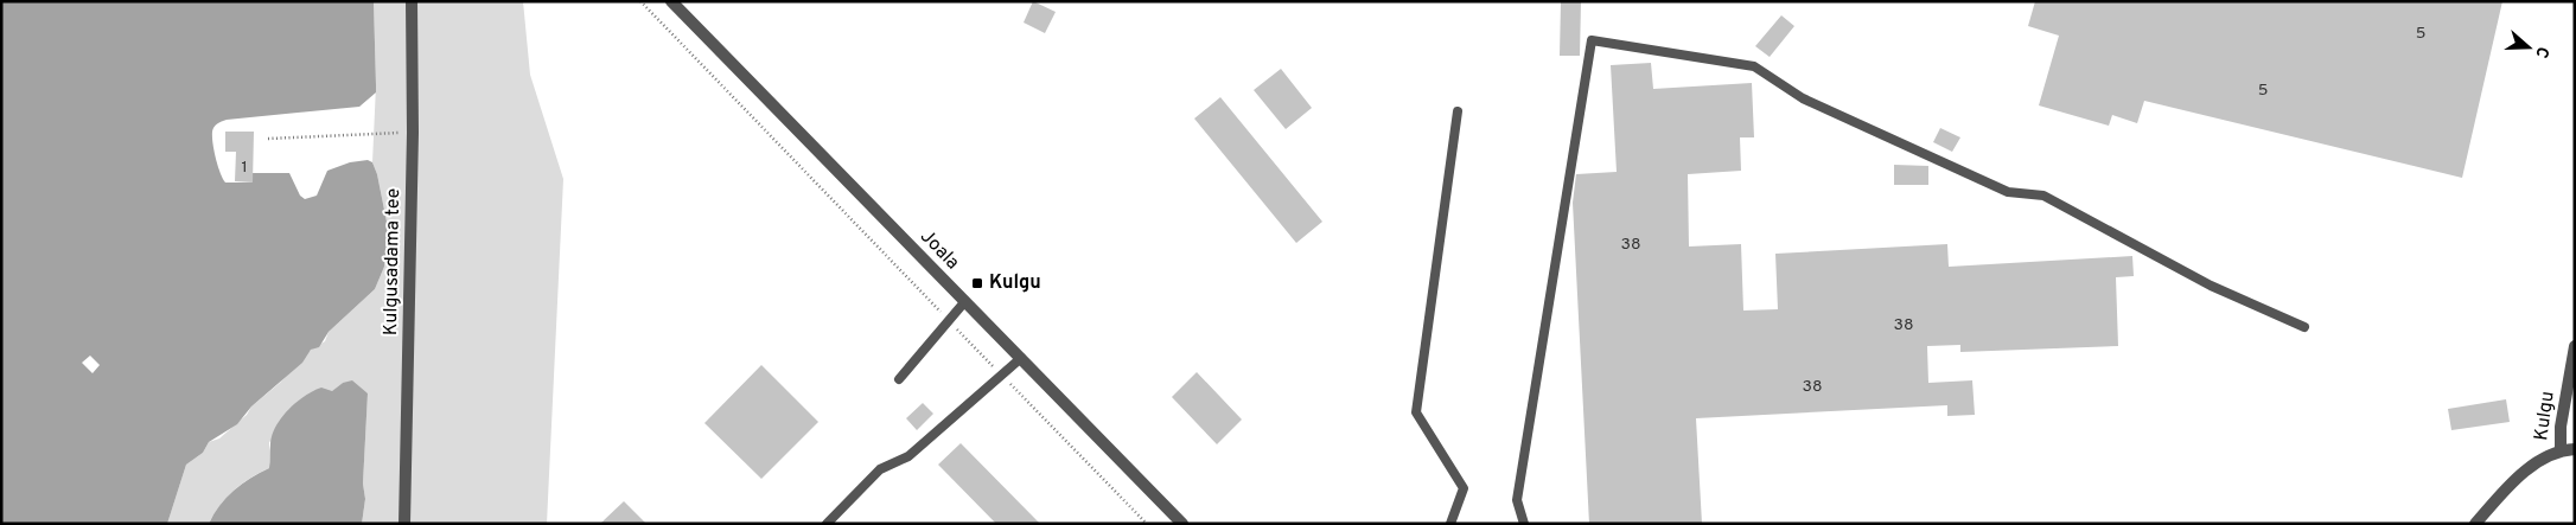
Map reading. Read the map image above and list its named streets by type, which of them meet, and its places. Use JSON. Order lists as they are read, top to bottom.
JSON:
{
  "streets": {
    "street": ["Joala", "Kulgusadama tee", "Kulgu"]
  },
  "places": {
    "transit": ["Kulgu"]
  },
  "house_numbers": [
    "5",
    "5",
    "1",
    "38",
    "38",
    "38"
  ],
  "north": "right"
}
